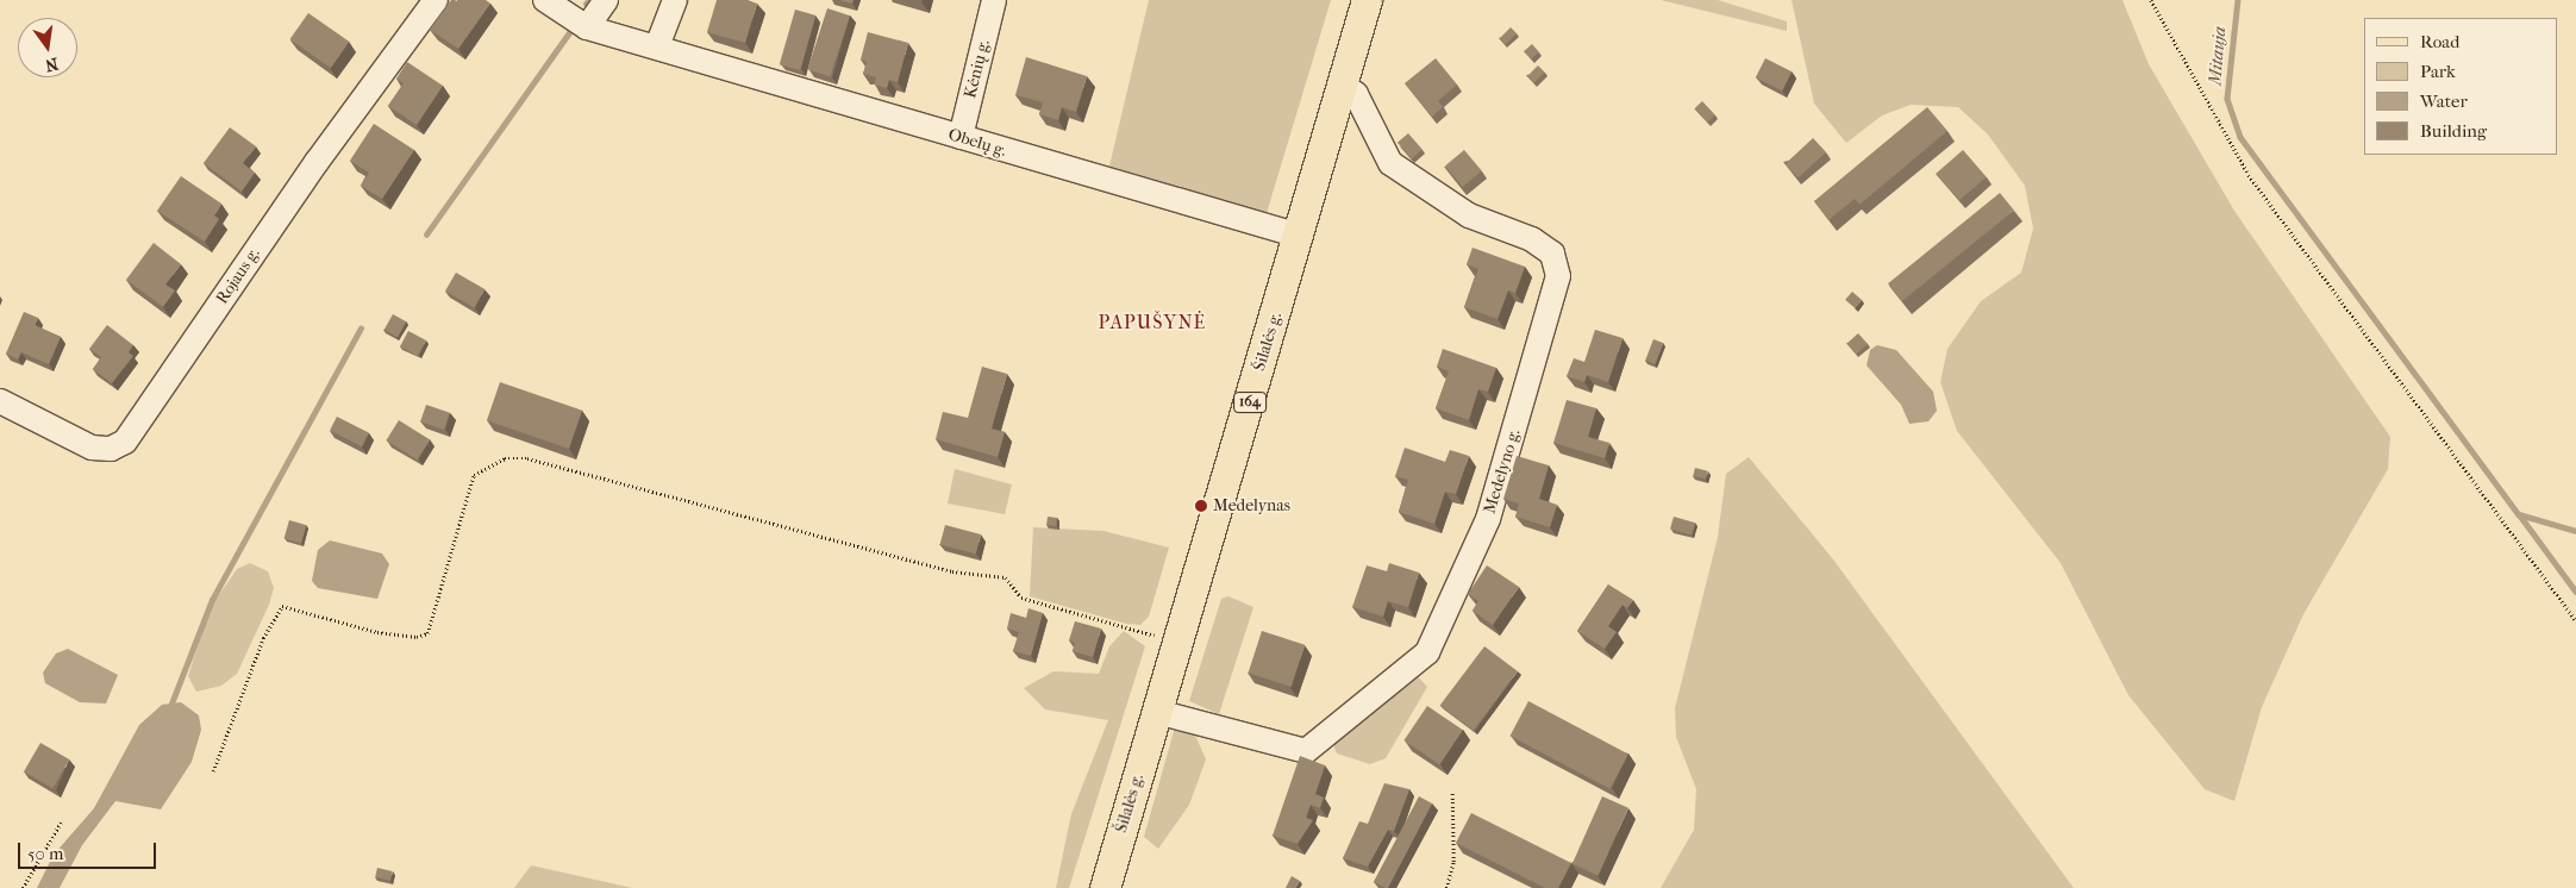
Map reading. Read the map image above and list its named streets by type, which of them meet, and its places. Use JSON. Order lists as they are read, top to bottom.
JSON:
{
  "streets": {
    "main road": ["Šilalės g.", "164"],
    "street": [
      "Kėnių g.",
      "Obelų g.",
      "Rojaus g.",
      "Medelyno g."
    ]
  },
  "crossings": [
    ["Kėnių g.", "Obelų g."],
    ["Obelų g.", "Šilalės g."],
    ["Šilalės g.", "Medelyno g."]
  ],
  "districts": ["PAPUŠYNĖ"],
  "water": ["Mitauja"],
  "places": ["Medelynas"],
  "legend": [
    "Road",
    "Park",
    "Water",
    "Building"
  ],
  "scale_bar": "50 m",
  "north": "bottom"
}
